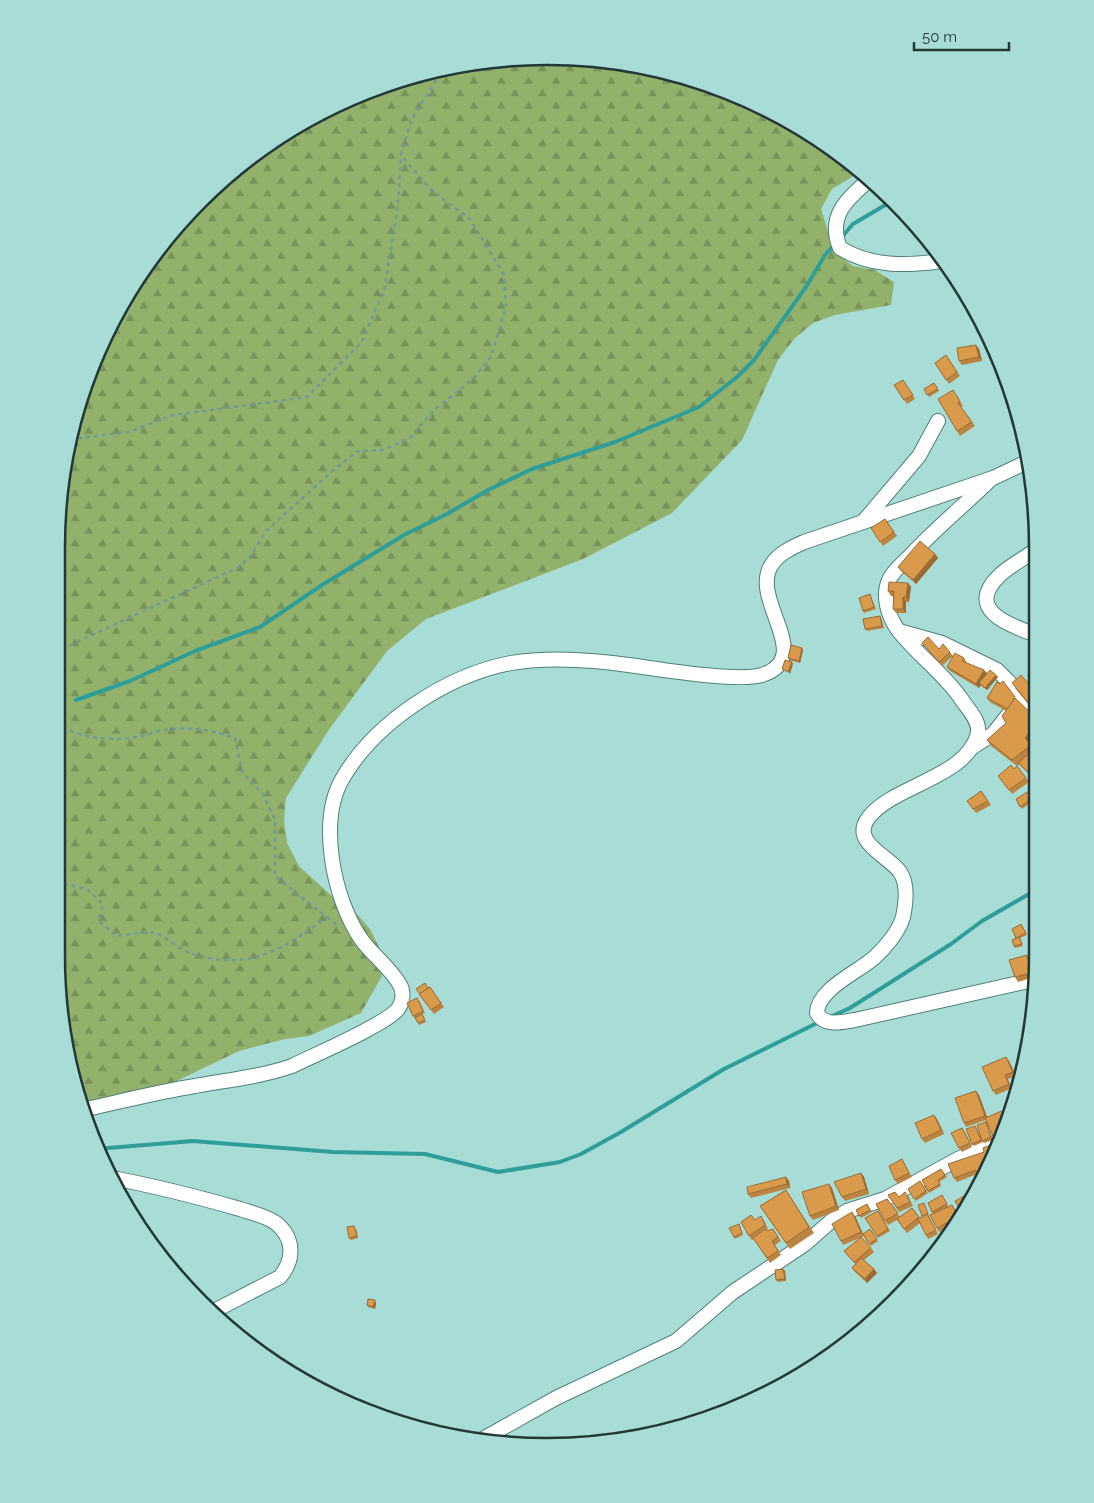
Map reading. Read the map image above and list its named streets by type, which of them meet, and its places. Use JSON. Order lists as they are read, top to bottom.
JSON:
{
  "scale_bar": "50 m"
}
